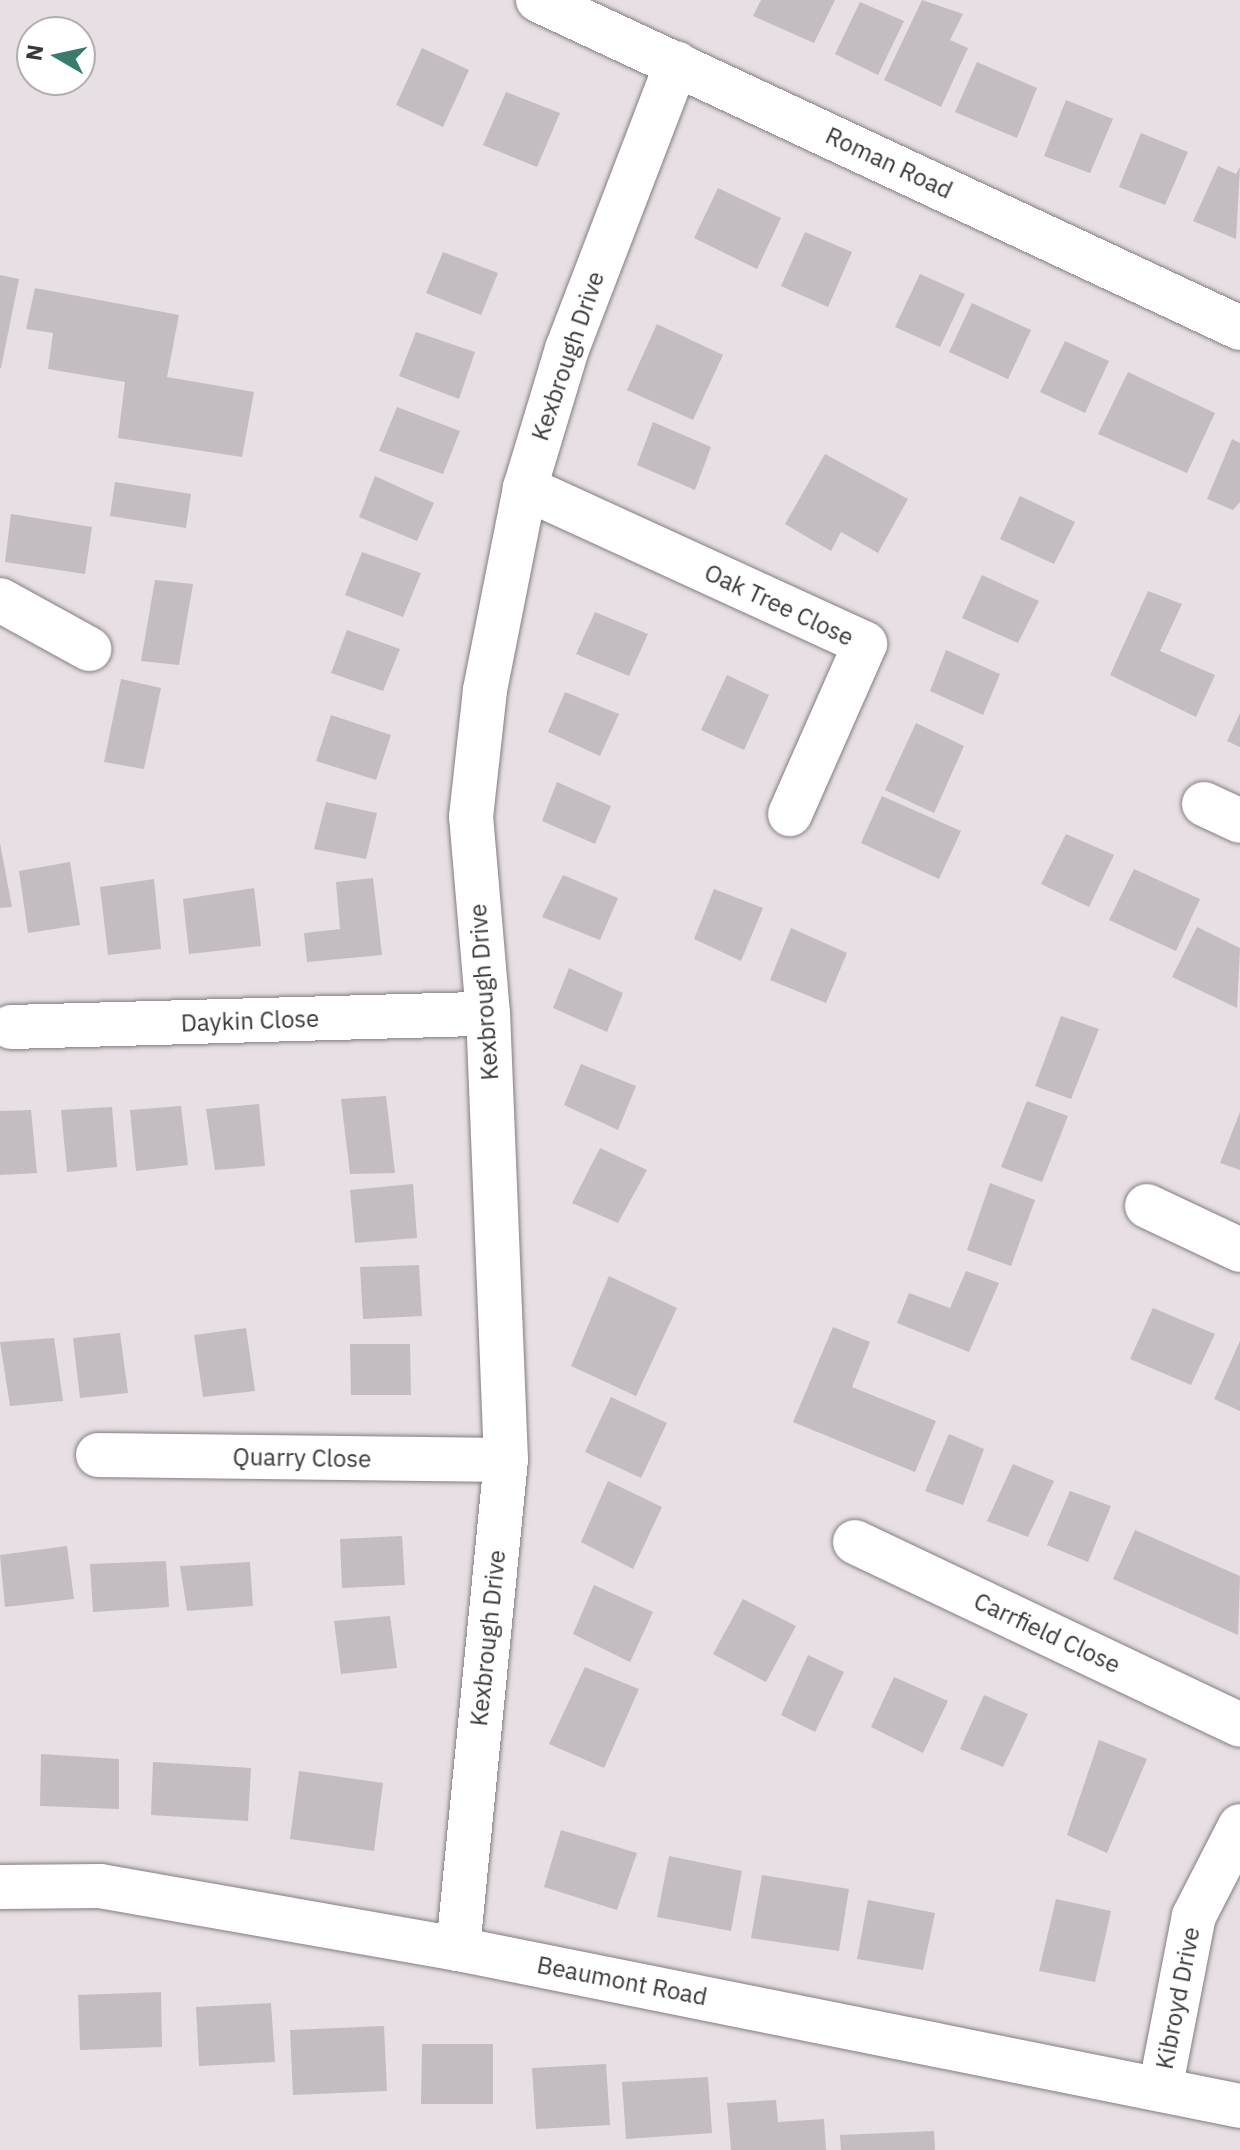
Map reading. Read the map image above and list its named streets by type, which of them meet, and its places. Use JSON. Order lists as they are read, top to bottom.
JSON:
{
  "streets": {
    "street": [
      "Roman Road",
      "Kexbrough Drive",
      "Oak Tree Close",
      "Daykin Close",
      "Quarry Close",
      "Carrfield Close",
      "Beaumont Road",
      "Kibroyd Drive"
    ]
  },
  "crossings": [
    ["Roman Road", "Kexbrough Drive"],
    ["Kexbrough Drive", "Oak Tree Close"],
    ["Kexbrough Drive", "Daykin Close"],
    ["Kexbrough Drive", "Quarry Close"],
    ["Kexbrough Drive", "Beaumont Road"],
    ["Beaumont Road", "Kibroyd Drive"]
  ],
  "north": "left"
}
